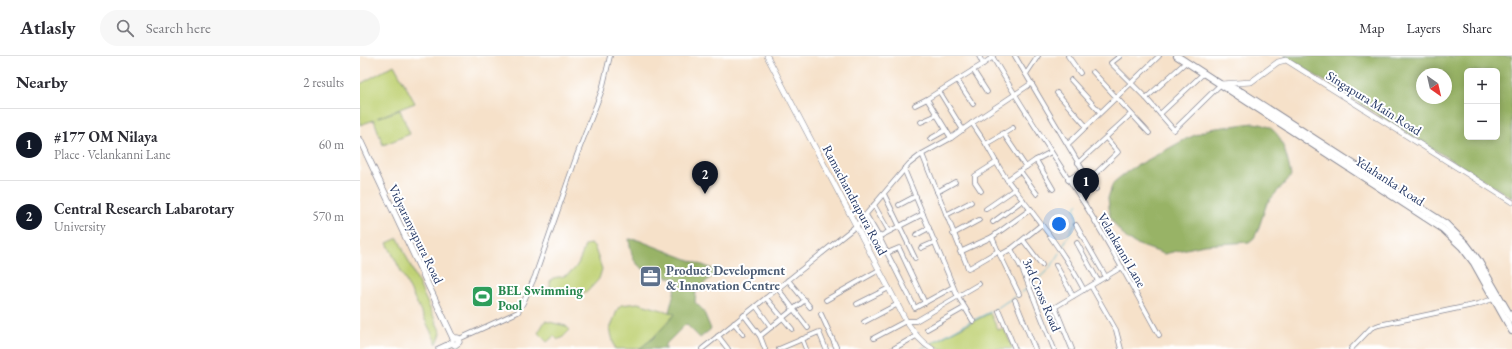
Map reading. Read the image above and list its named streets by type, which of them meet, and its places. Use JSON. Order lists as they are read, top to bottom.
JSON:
{
  "streets": {
    "main road": ["Yelahanka Road", "Vidyaranyapura Road"],
    "street": [
      "Singapura Main Road",
      "Ramachandrapura Road",
      "Velankanni Lane",
      "3rd Cross Road"
    ]
  },
  "crossings": [
    ["Singapura Main Road", "Yelahanka Road"]
  ],
  "places": {
    "office": ["Product Development & Innovation Centre"],
    "sports": ["BEL Swimming Pool"]
  },
  "north": "bottom right",
  "page": {
    "header": "Atlasly",
    "search": "Search here",
    "nav": ["Map", "Layers", "Share"],
    "heading": ["Nearby", "2 results"],
    "map_buttons": ["+", "−"],
    "list": [
      {
        "mark": "1",
        "name": "#177 OM Nilaya",
        "note": "Place · Velankanni Lane",
        "value": "60 m"
      },
      {
        "mark": "2",
        "name": "Central Research Labarotary",
        "note": "University",
        "value": "570 m"
      }
    ],
    "pins": ["2", "1"]
  }
}
